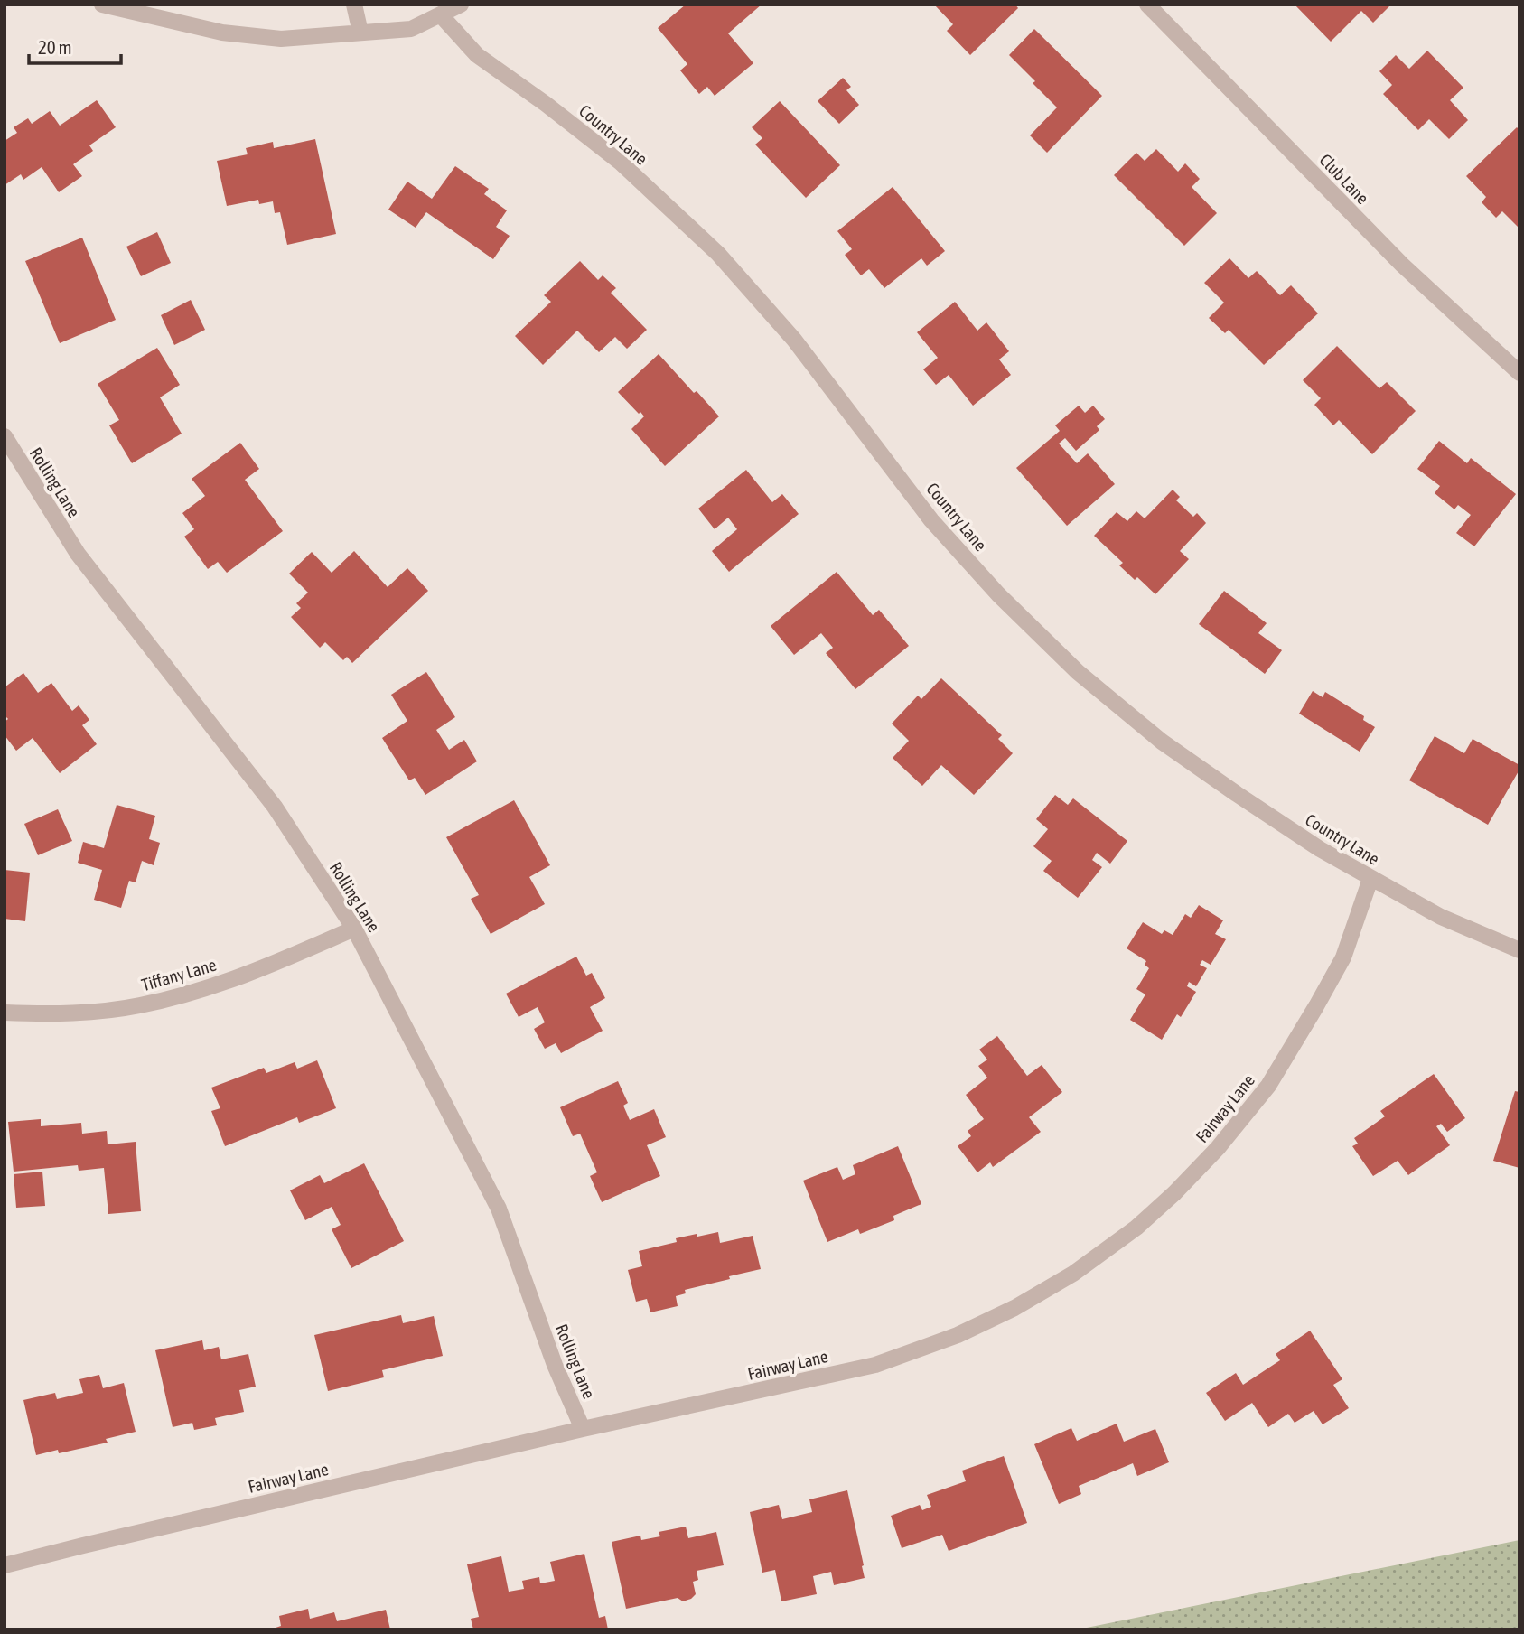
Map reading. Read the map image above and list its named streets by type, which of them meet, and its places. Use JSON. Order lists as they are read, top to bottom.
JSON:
{
  "streets": {
    "street": [
      "Country Lane",
      "Club Lane",
      "Rolling Lane",
      "Tiffany Lane",
      "Fairway Lane"
    ]
  },
  "crossings": [
    ["Country Lane", "Fairway Lane"],
    ["Rolling Lane", "Tiffany Lane"],
    ["Rolling Lane", "Fairway Lane"]
  ],
  "scale_bar": "20 m"
}
